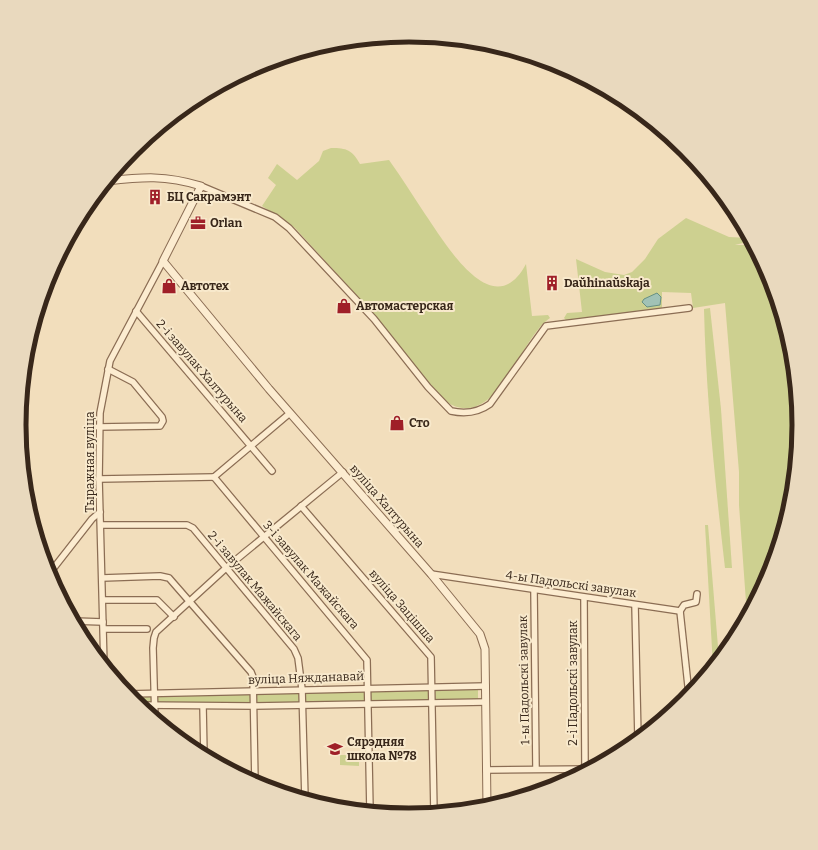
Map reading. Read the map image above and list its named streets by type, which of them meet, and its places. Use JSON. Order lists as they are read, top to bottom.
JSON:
{
  "streets": {
    "street": [
      "2-і завулак Халтурына",
      "Тыражная вуліца",
      "вуліца Халтурына",
      "3-і завулак Мажайскага",
      "4-ы Падольскі завулак",
      "2-і завулак Мажайскага",
      "вуліца Зацішша",
      "вуліца Няжданавай",
      "1-ы Падольскі завулак",
      "2-і Падольскі завулак"
    ]
  },
  "crossings": [
    ["2-і завулак Халтурына", "Тыражная вуліца"],
    ["Тыражная вуліца", "вуліца Халтурына"],
    ["Тыражная вуліца", "2-і завулак Мажайскага"],
    ["вуліца Халтурына", "4-ы Падольскі завулак"],
    ["вуліца Халтурына", "вуліца Няжданавай"],
    ["3-і завулак Мажайскага", "вуліца Няжданавай"],
    ["4-ы Падольскі завулак", "1-ы Падольскі завулак"],
    ["4-ы Падольскі завулак", "2-і Падольскі завулак"],
    ["2-і завулак Мажайскага", "вуліца Няжданавай"],
    ["вуліца Зацішша", "вуліца Няжданавай"]
  ],
  "places": {
    "building": ["БЦ Сакрамэнт", "Daŭhinaŭskaja"],
    "office": ["Orlan"],
    "shop": ["Автотех", "Автомастерская", "Сто"],
    "school or university": ["Сярэдняя школа №78"]
  }
}
